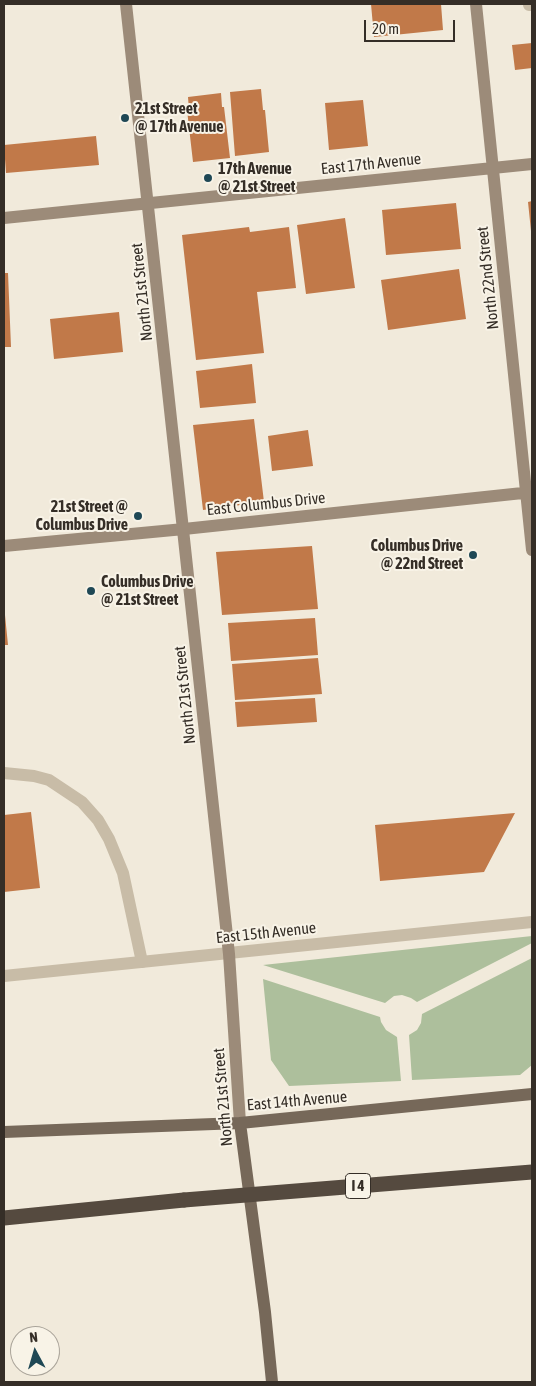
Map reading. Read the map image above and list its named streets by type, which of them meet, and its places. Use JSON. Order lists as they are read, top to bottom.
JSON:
{
  "streets": {
    "highway": ["I 4"],
    "main road": [
      "East 17th Avenue",
      "North 22nd Street",
      "North 21st Street",
      "East Columbus Drive",
      "East 14th Avenue"
    ],
    "street": ["East 15th Avenue"]
  },
  "crossings": [
    ["East 17th Avenue", "North 22nd Street"],
    ["East 17th Avenue", "North 21st Street"],
    ["North 22nd Street", "East Columbus Drive"],
    ["North 21st Street", "East Columbus Drive"],
    ["North 21st Street", "East 15th Avenue"],
    ["North 21st Street", "East 14th Avenue"]
  ],
  "places": [
    "21st Street @ 17th Avenue",
    "17th Avenue @ 21st Street",
    "21st Street @ Columbus Drive",
    "Columbus Drive @ 22nd Street",
    "Columbus Drive @ 21st Street"
  ],
  "scale_bar": "20 m",
  "north": "top"
}
